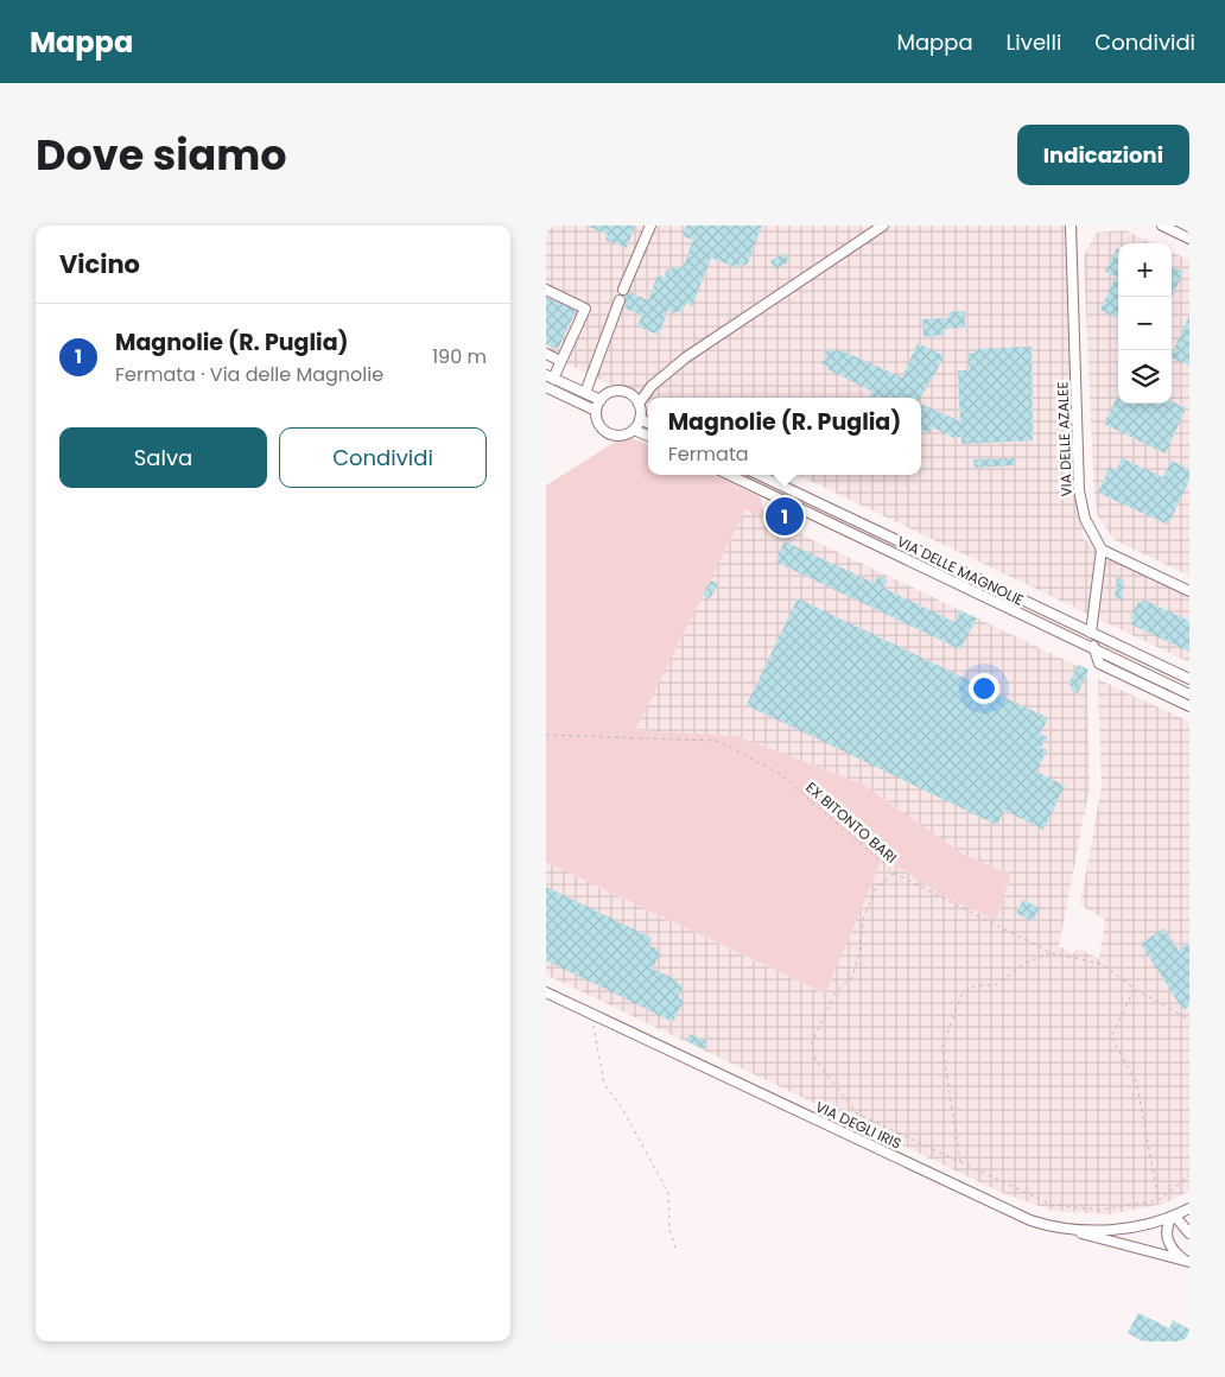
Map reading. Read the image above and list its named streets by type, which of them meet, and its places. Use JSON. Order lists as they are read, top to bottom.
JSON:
{
  "streets": {
    "street": ["VIA DELLE AZALEE", "VIA DELLE MAGNOLIE", "VIA DEGLI IRIS"],
    "path": ["EX BITONTO BARI"]
  },
  "page": {
    "header": "Mappa",
    "nav": ["Mappa", "Livelli", "Condividi"],
    "title": "Dove siamo",
    "buttons": [
      "Indicazioni",
      ["Salva", "Condividi"]
    ],
    "heading": "Vicino",
    "map_buttons": ["+", "−"],
    "list": [
      {
        "mark": "1",
        "name": "Magnolie (R. Puglia)",
        "note": "Fermata · Via delle Magnolie",
        "value": "190 m"
      }
    ],
    "popup": ["Magnolie (R. Puglia)", "Fermata"],
    "pins": "1"
  }
}
